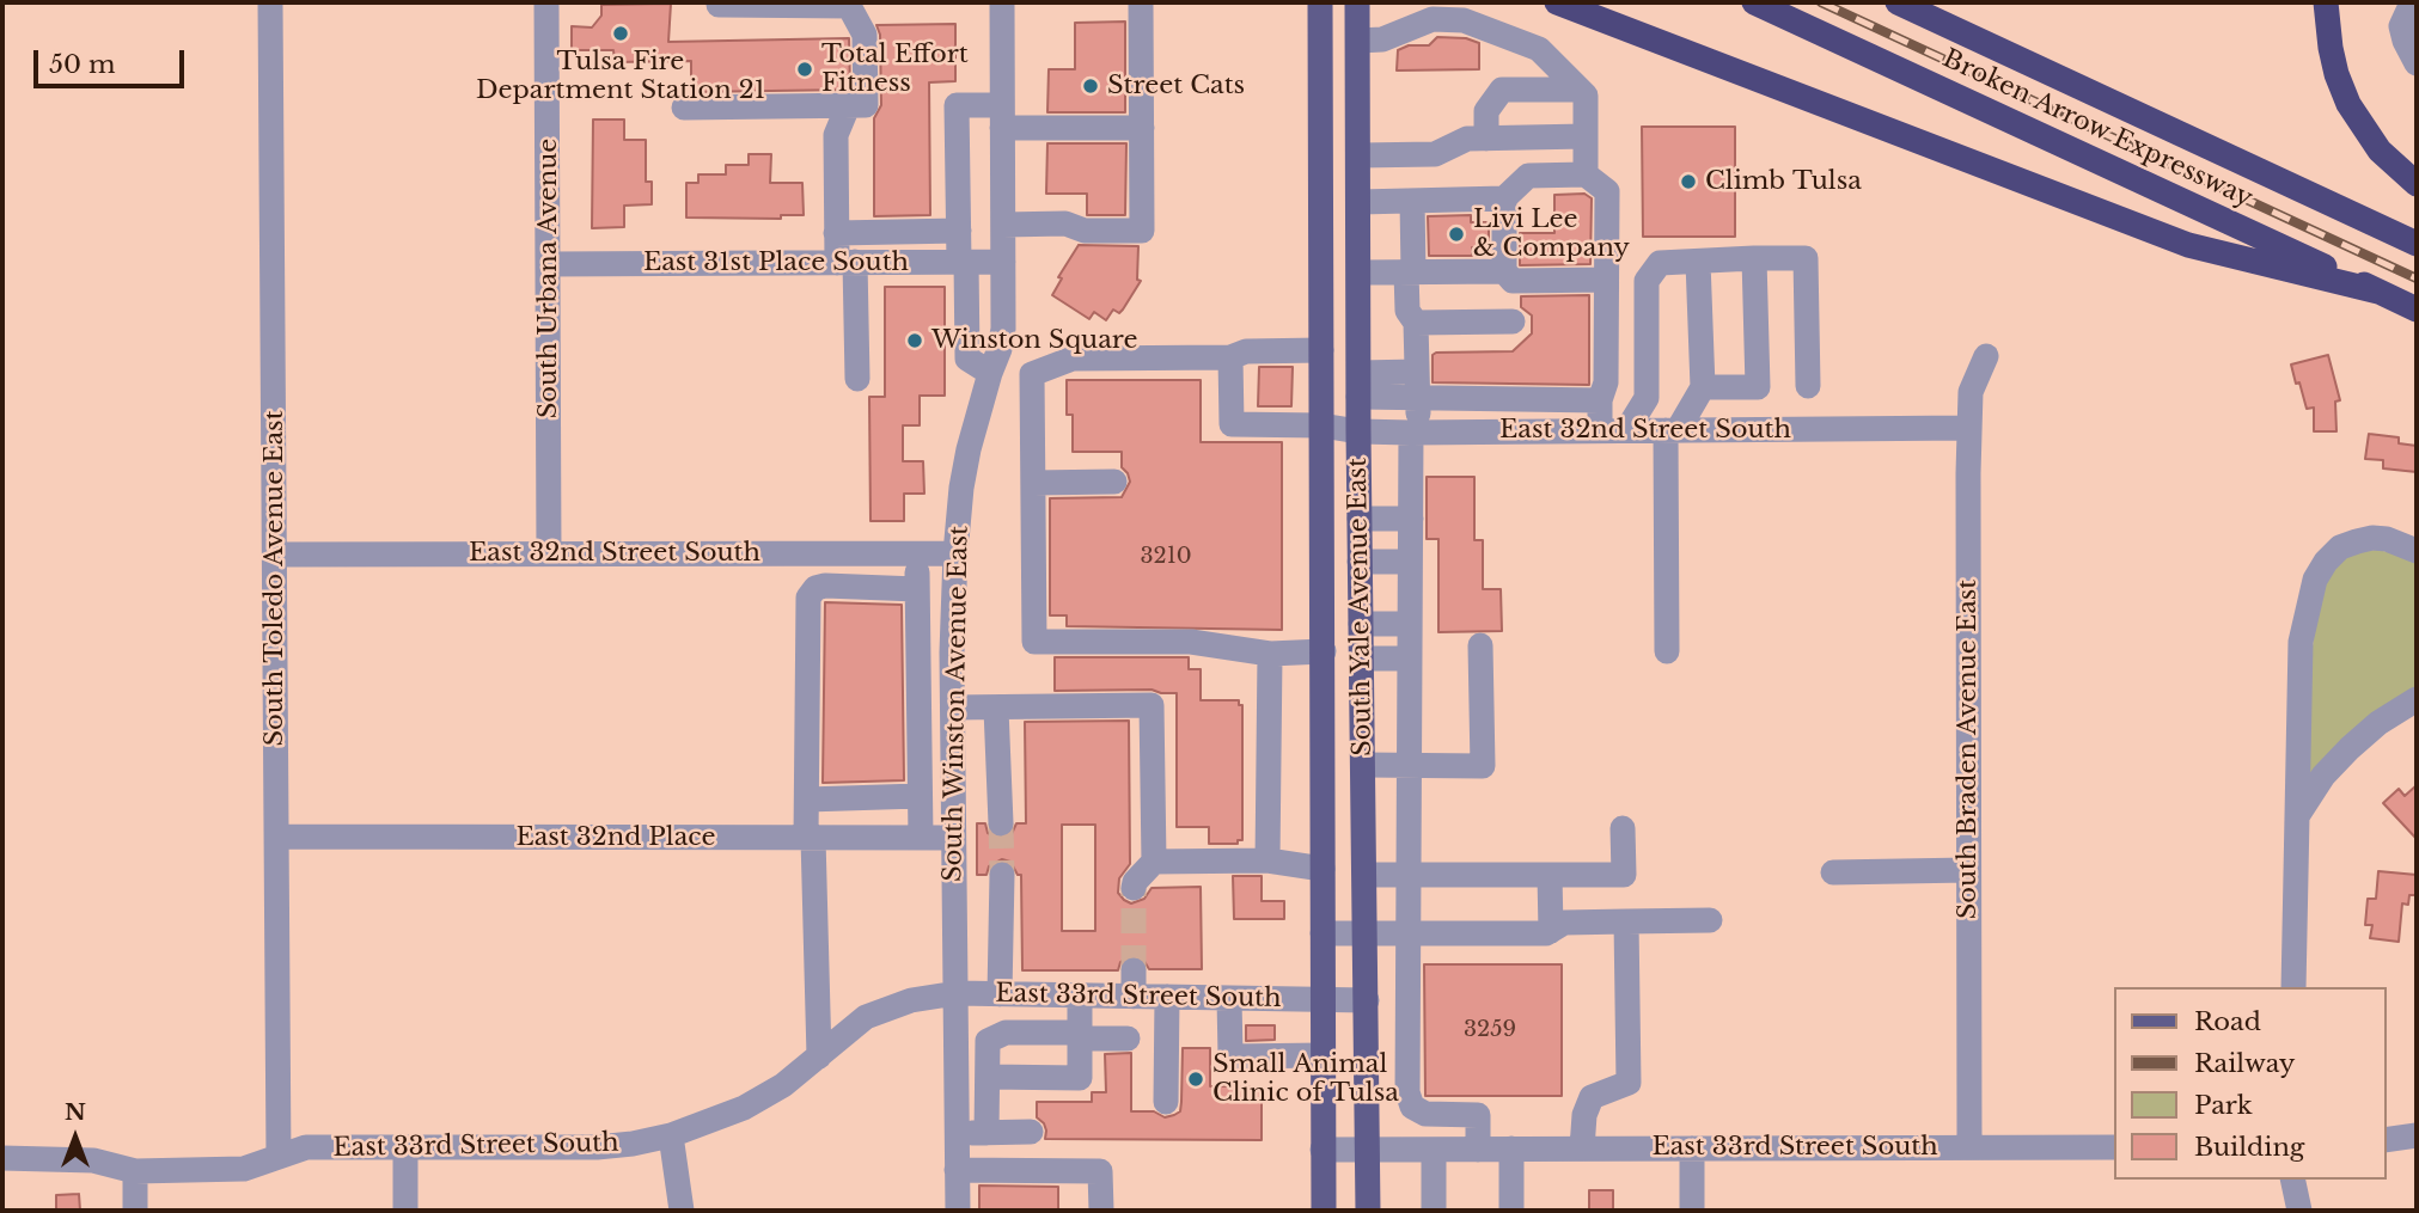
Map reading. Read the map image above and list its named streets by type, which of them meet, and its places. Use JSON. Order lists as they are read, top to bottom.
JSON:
{
  "streets": {
    "highway": ["Broken Arrow Expressway"],
    "main road": ["South Yale Avenue East"],
    "street": [
      "East 31st Place South",
      "South Urbana Avenue",
      "East 32nd Street South",
      "South Toledo Avenue East",
      "South Winston Avenue East",
      "South Braden Avenue East",
      "East 32nd Place",
      "East 33rd Street South"
    ]
  },
  "crossings": [
    ["East 31st Place South", "South Urbana Avenue"],
    ["East 31st Place South", "South Winston Avenue East"],
    ["South Urbana Avenue", "East 32nd Street South"],
    ["East 32nd Street South", "South Toledo Avenue East"],
    ["East 32nd Street South", "South Yale Avenue East"],
    ["East 32nd Street South", "South Winston Avenue East"],
    ["East 32nd Street South", "South Braden Avenue East"],
    ["South Toledo Avenue East", "East 32nd Place"],
    ["South Toledo Avenue East", "East 33rd Street South"],
    ["South Yale Avenue East", "East 33rd Street South"],
    ["South Winston Avenue East", "East 32nd Place"],
    ["South Winston Avenue East", "East 33rd Street South"],
    ["South Braden Avenue East", "East 33rd Street South"]
  ],
  "places": [
    "Tulsa Fire Department Station 21",
    "Total Effort Fitness",
    "Street Cats",
    "Climb Tulsa",
    "Livi Lee & Company",
    "Winston Square",
    "Small Animal Clinic of Tulsa"
  ],
  "house_numbers": ["3210", "3259"],
  "legend": [
    "Road",
    "Railway",
    "Park",
    "Building"
  ],
  "scale_bar": "50 m",
  "north": "top"
}
